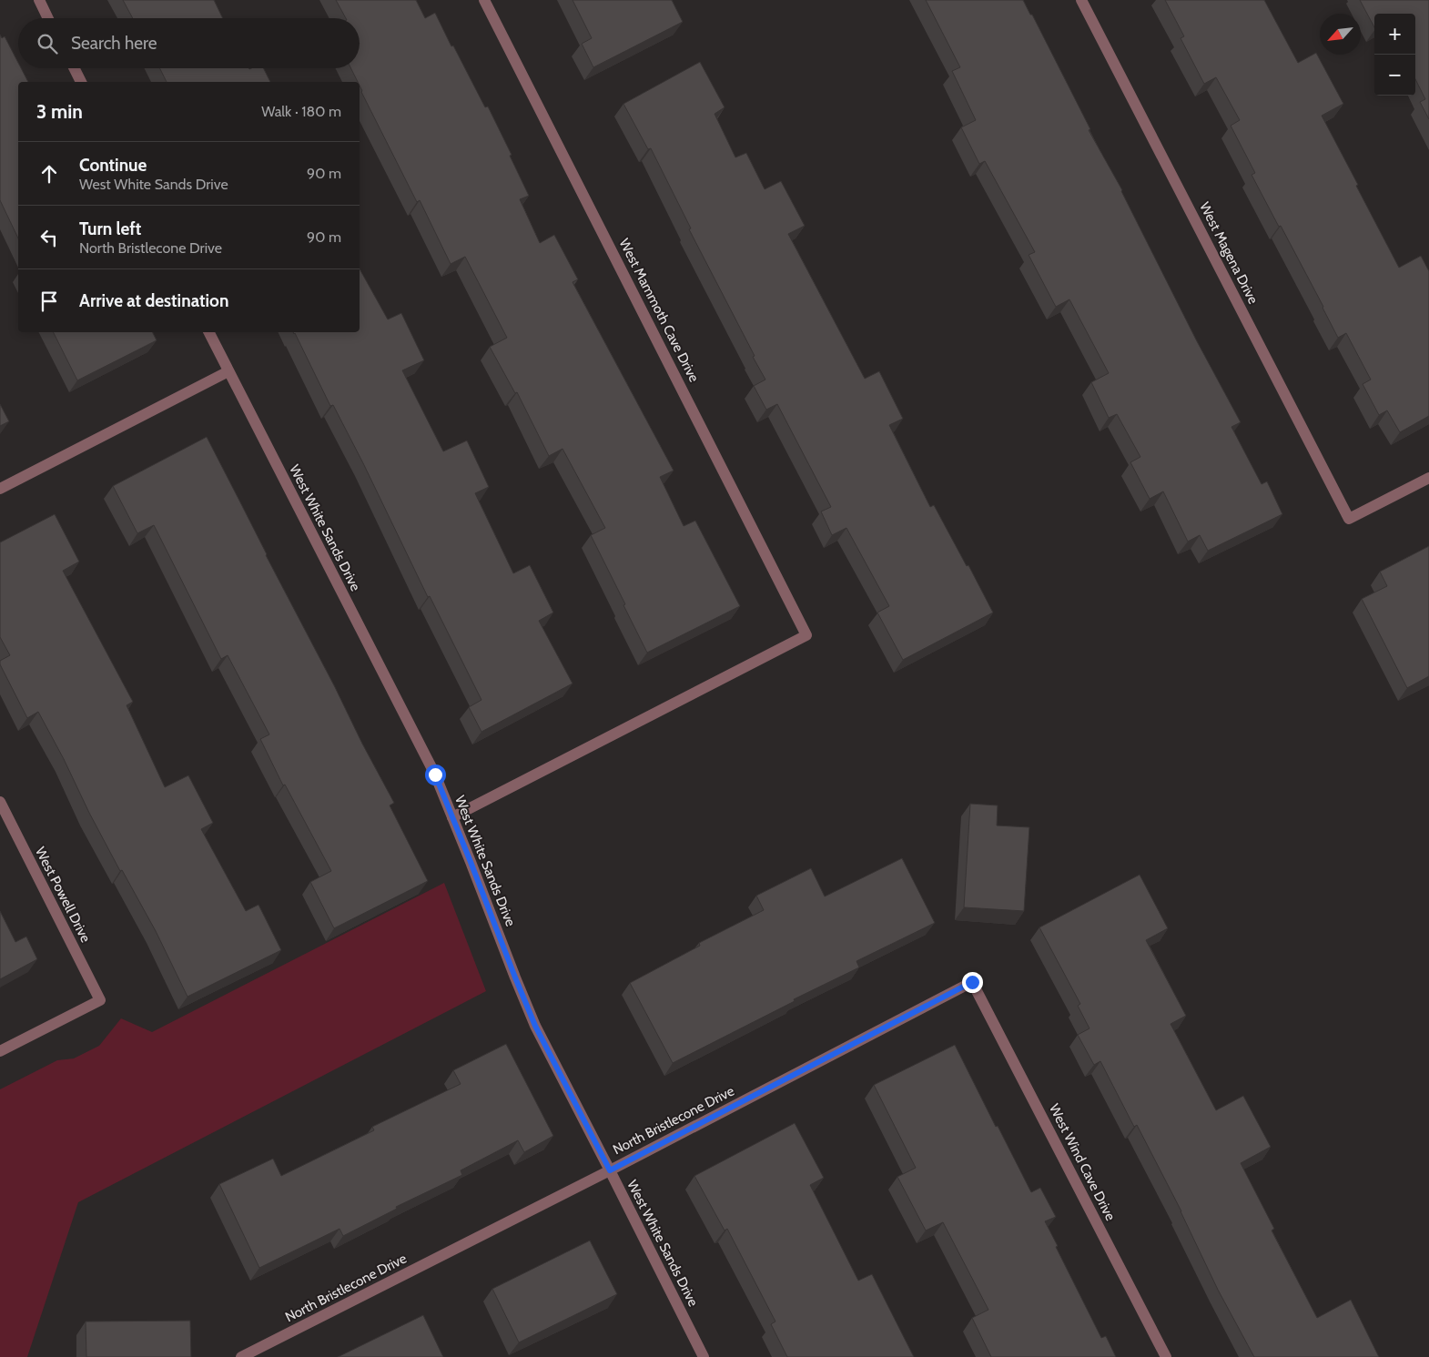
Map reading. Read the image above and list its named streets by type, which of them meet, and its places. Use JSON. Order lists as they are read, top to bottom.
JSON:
{
  "streets": {
    "street": [
      "West Magena Drive",
      "West Mammoth Cave Drive",
      "West White Sands Drive",
      "West Powell Drive",
      "North Bristlecone Drive",
      "West Wind Cave Drive"
    ]
  },
  "crossings": [
    ["West Mammoth Cave Drive", "West White Sands Drive"],
    ["West White Sands Drive", "North Bristlecone Drive"],
    ["North Bristlecone Drive", "West Wind Cave Drive"]
  ],
  "north": "bottom left",
  "page": {
    "map_buttons": ["+", "−"],
    "search": "Search here",
    "heading": ["3 min", "Walk · 180 m"],
    "list": [
      ["Continue", "West White Sands Drive", "90 m"],
      ["Turn left", "North Bristlecone Drive", "90 m"],
      "Arrive at destination"
    ]
  }
}
